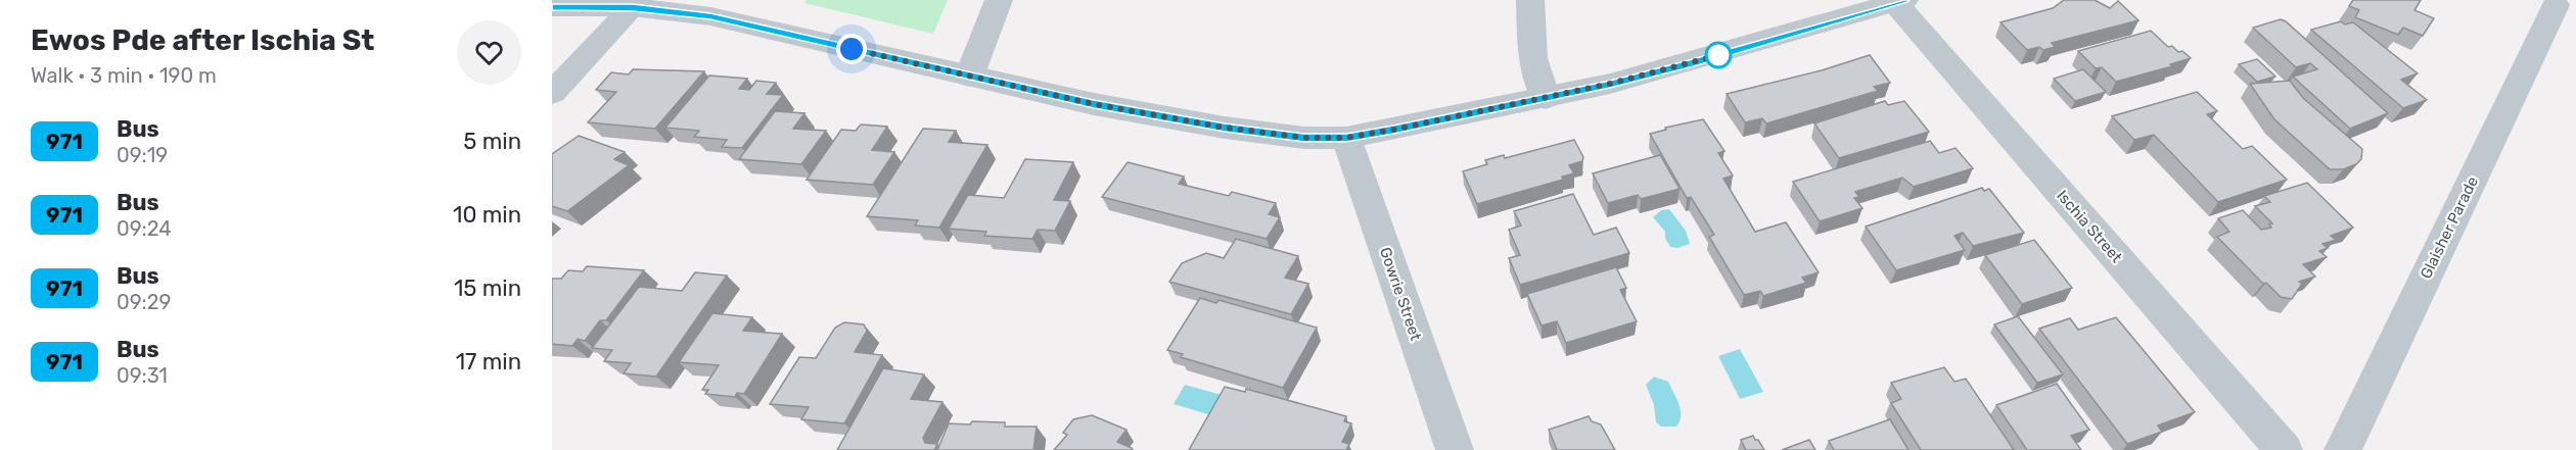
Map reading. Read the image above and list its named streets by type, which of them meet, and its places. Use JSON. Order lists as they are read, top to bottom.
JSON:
{
  "streets": {
    "street": ["Ischia Street", "Glaisher Parade", "Gowrie Street"]
  },
  "lines": ["bus line 971"],
  "page": {
    "heading": ["Ewos Pde after Ischia St", "Walk · 3 min · 190 m"],
    "list": [
      {
        "mark": "971",
        "name": "Bus",
        "note": "09:19",
        "value": "5 min"
      },
      {
        "mark": "971",
        "name": "Bus",
        "note": "09:24",
        "value": "10 min"
      },
      {
        "mark": "971",
        "name": "Bus",
        "note": "09:29",
        "value": "15 min"
      },
      {
        "mark": "971",
        "name": "Bus",
        "note": "09:31",
        "value": "17 min"
      }
    ]
  }
}
